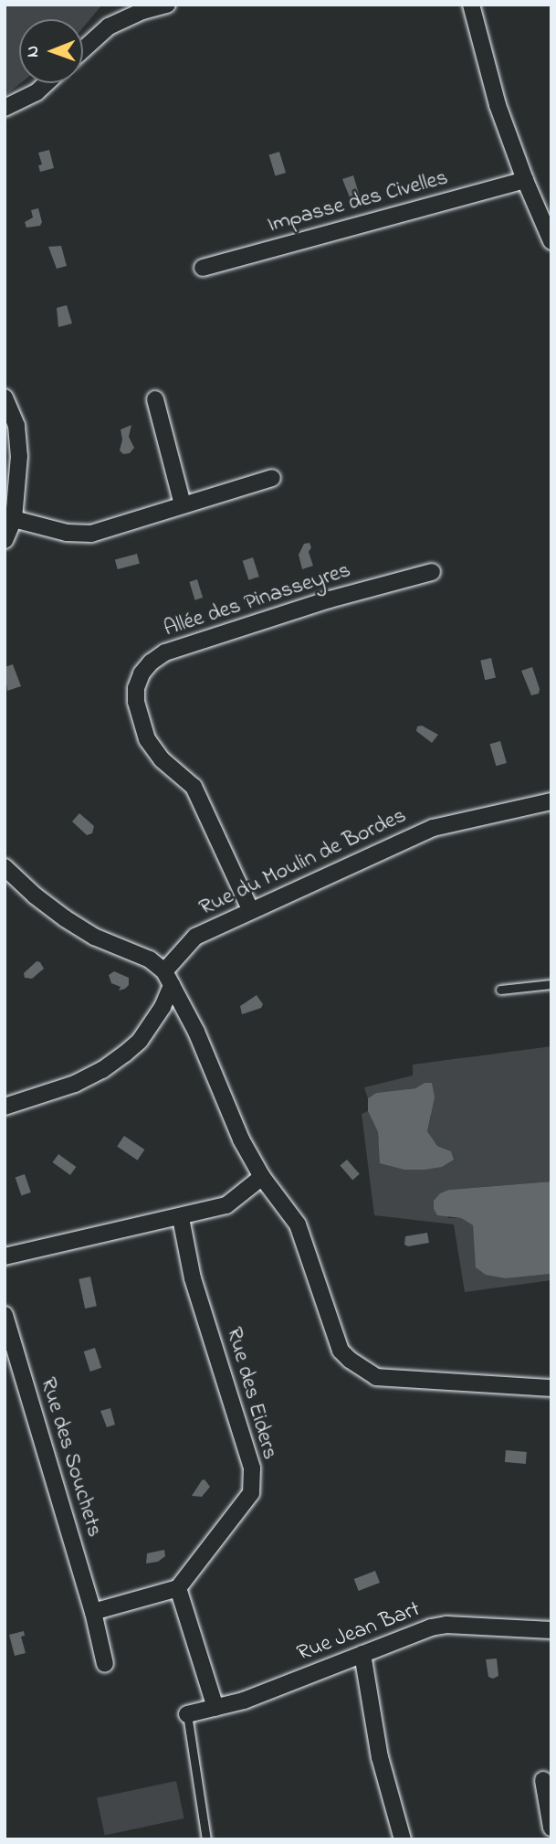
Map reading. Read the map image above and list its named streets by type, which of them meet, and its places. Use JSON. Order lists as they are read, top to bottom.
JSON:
{
  "streets": {
    "street": [
      "Impasse des Civelles",
      "Allée des Pinasseyres",
      "Rue du Moulin de Bordes",
      "Rue des Eiders",
      "Rue des Souchets",
      "Rue Jean Bart"
    ]
  },
  "crossings": [
    ["Allée des Pinasseyres", "Rue du Moulin de Bordes"]
  ],
  "north": "left"
}
